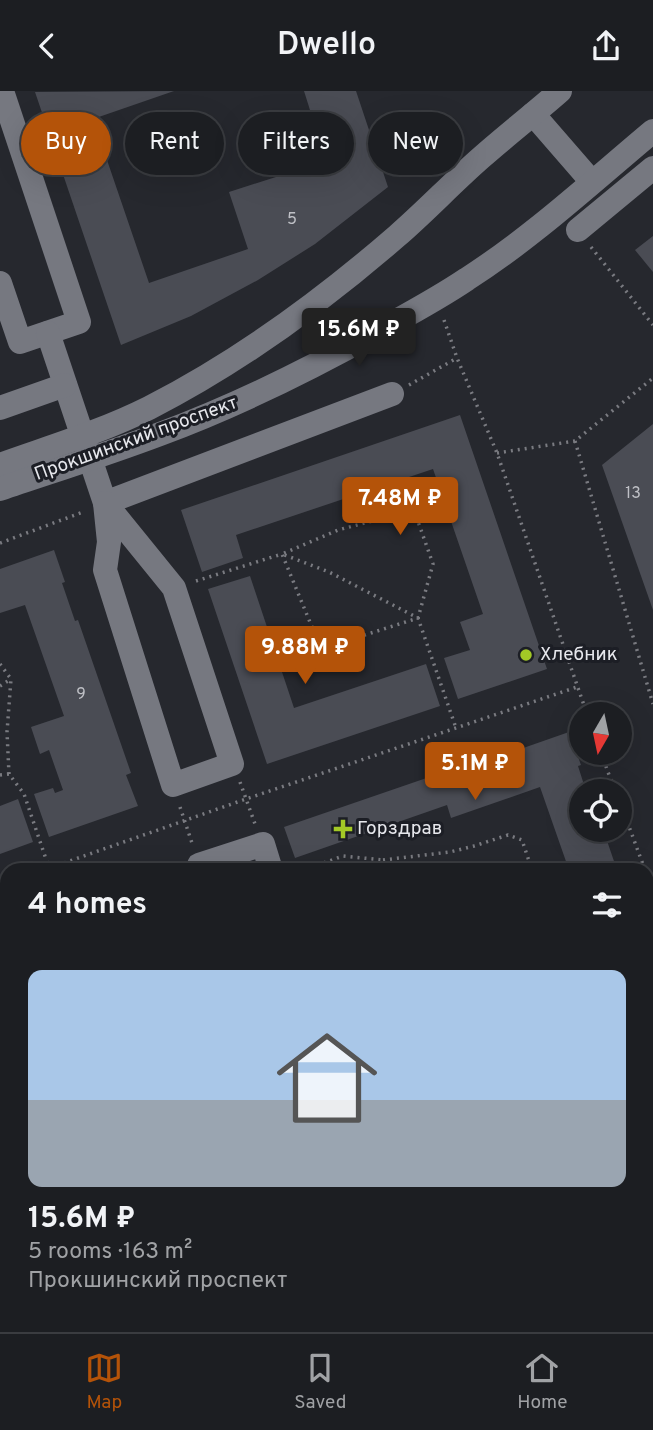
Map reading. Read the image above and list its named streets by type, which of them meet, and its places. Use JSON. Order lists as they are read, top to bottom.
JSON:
{
  "streets": {
    "street": ["Прокшинский проспект"]
  },
  "places": {
    "other": ["Хлебник"],
    "health": ["Горздрав"]
  },
  "house_numbers": ["5", "13", "9"],
  "north": "bottom",
  "page": {
    "header": "Dwello",
    "chip": [
      "Buy",
      "Rent",
      "Filters",
      "New"
    ],
    "price": [
      "15.6M ₽",
      "7.48M ₽",
      "9.88M ₽",
      "5.1M ₽"
    ],
    "heading": "4 homes",
    "list": [
      {
        "name": "15.6M ₽",
        "note": "5 rooms · 163 m² · Прокшинский проспект"
      }
    ],
    "tabs": ["Map", "Saved", "Home"]
  }
}
